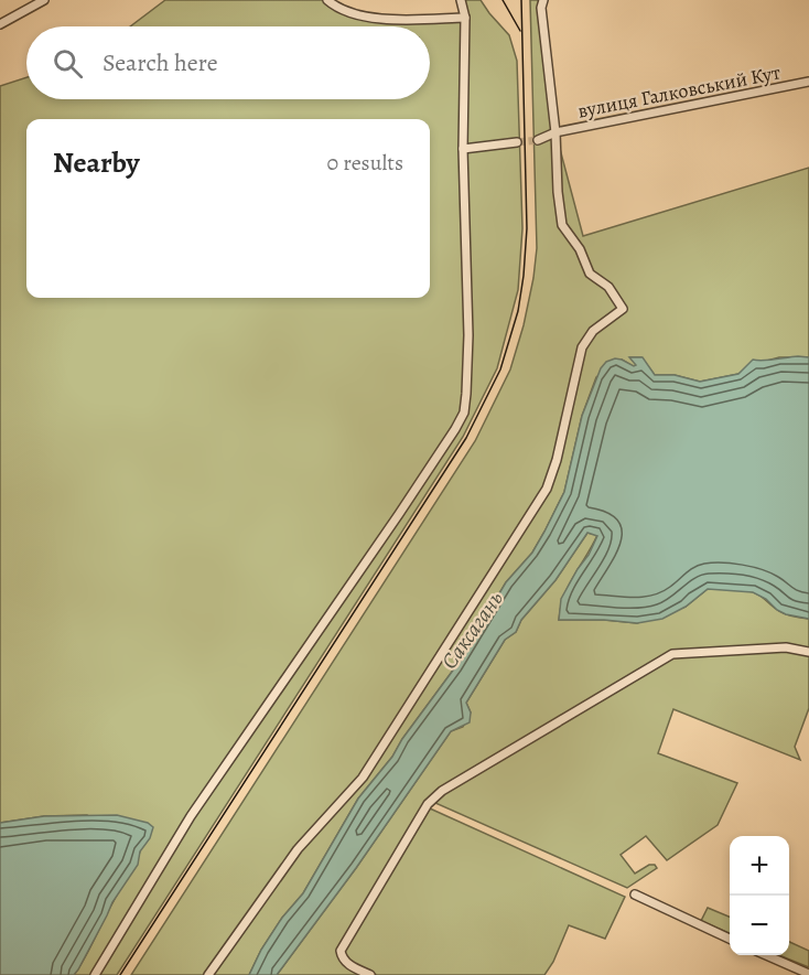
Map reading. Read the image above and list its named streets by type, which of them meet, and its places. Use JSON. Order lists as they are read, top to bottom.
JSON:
{
  "streets": {
    "street": ["вулиця Галковський Кут"]
  },
  "water": ["Саксагань"],
  "page": {
    "search": "Search here",
    "heading": ["Nearby", "0 results"],
    "map_buttons": ["+", "−"]
  }
}
